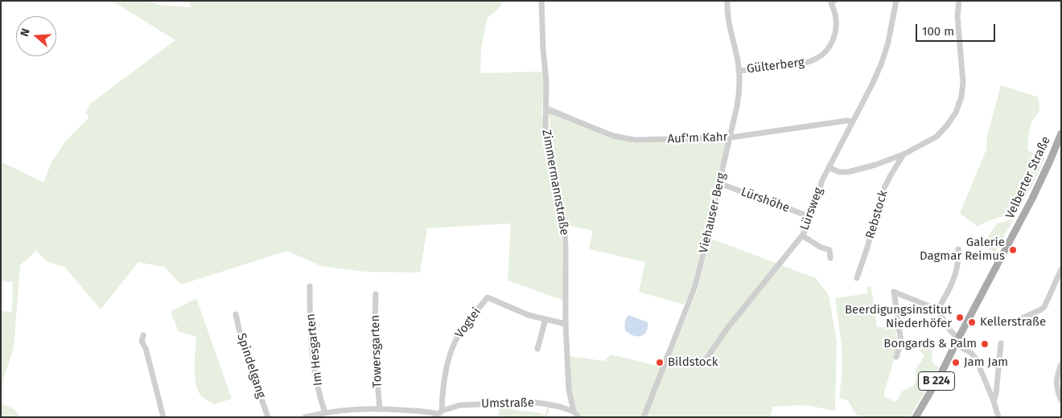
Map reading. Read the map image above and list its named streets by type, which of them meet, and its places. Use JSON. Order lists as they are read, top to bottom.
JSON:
{
  "streets": {
    "main road": ["Velberter Straße", "B 224"],
    "street": [
      "Gülterberg",
      "Auf'm Kahr",
      "Zimmermannstraße",
      "Lürshöhe",
      "Lürsweg",
      "Viehauser Berg",
      "Rebstock",
      "Vogtei",
      "Im Hesgarten",
      "Towersgarten",
      "Spindelgang",
      "Umstraße"
    ]
  },
  "crossings": [
    ["Gülterberg", "Viehauser Berg"],
    ["Auf'm Kahr", "Zimmermannstraße"],
    ["Auf'm Kahr", "Lürsweg"],
    ["Auf'm Kahr", "Viehauser Berg"],
    ["Zimmermannstraße", "Vogtei"],
    ["Zimmermannstraße", "Umstraße"],
    ["Lürshöhe", "Lürsweg"],
    ["Lürshöhe", "Viehauser Berg"],
    ["Lürsweg", "Viehauser Berg"],
    ["Vogtei", "Umstraße"]
  ],
  "places": [
    "Galerie Dagmar Reimus",
    "Beerdigungsinstitut Niederhöfer",
    "Kellerstraße",
    "Bongards & Palm",
    "Bildstock",
    "Jam Jam"
  ],
  "scale_bar": "100 m",
  "north": "left"
}
